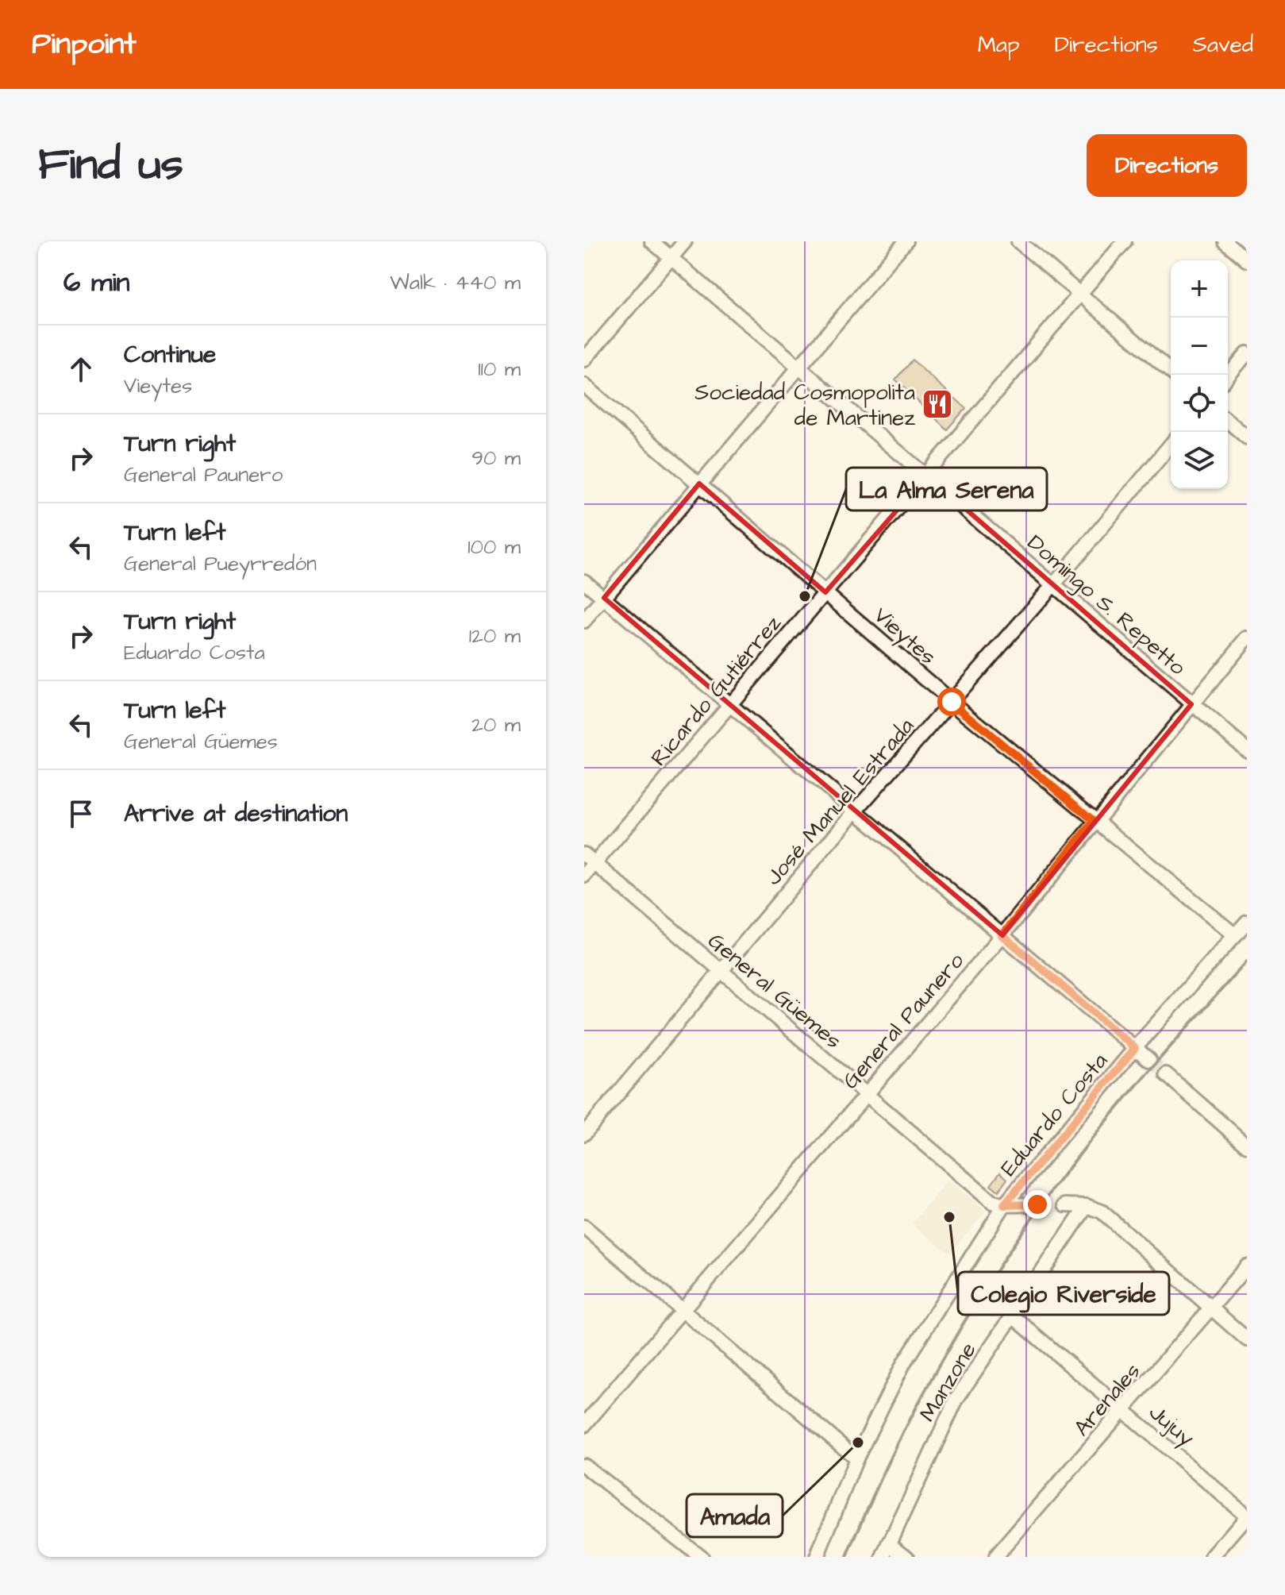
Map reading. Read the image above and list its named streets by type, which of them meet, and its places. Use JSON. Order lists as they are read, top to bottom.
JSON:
{
  "streets": {
    "street": [
      "Domingo S. Repetto",
      "Vieytes",
      "Ricardo Gutiérrez",
      "José Manuel Estrada",
      "General Güemes",
      "General Paunero",
      "Eduardo Costa",
      "Manzone",
      "Arenales",
      "Jujuy"
    ]
  },
  "crossings": [
    ["Domingo S. Repetto", "Ricardo Gutiérrez"],
    ["Domingo S. Repetto", "José Manuel Estrada"],
    ["Domingo S. Repetto", "General Paunero"],
    ["Vieytes", "Ricardo Gutiérrez"],
    ["Vieytes", "José Manuel Estrada"],
    ["Vieytes", "General Paunero"],
    ["Vieytes", "Eduardo Costa"],
    ["Ricardo Gutiérrez", "General Güemes"],
    ["José Manuel Estrada", "General Güemes"],
    ["General Güemes", "General Paunero"],
    ["General Güemes", "Eduardo Costa"],
    ["Manzone", "Jujuy"],
    ["Arenales", "Jujuy"]
  ],
  "places": {
    "restaurant": ["Sociedad Cosmopolita de Martinez"],
    "other": ["La Alma Serena", "Colegio Riverside", "Amada"]
  },
  "page": {
    "header": "Pinpoint",
    "nav": ["Map", "Directions", "Saved"],
    "title": "Find us",
    "buttons": "Directions",
    "heading": ["6 min", "Walk · 440 m"],
    "map_buttons": ["+", "−"],
    "list": [
      ["Continue", "Vieytes", "110 m"],
      ["Turn right", "General Paunero", "90 m"],
      ["Turn left", "General Pueyrredón", "100 m"],
      ["Turn right", "Eduardo Costa", "120 m"],
      ["Turn left", "General Güemes", "20 m"],
      "Arrive at destination"
    ]
  }
}
